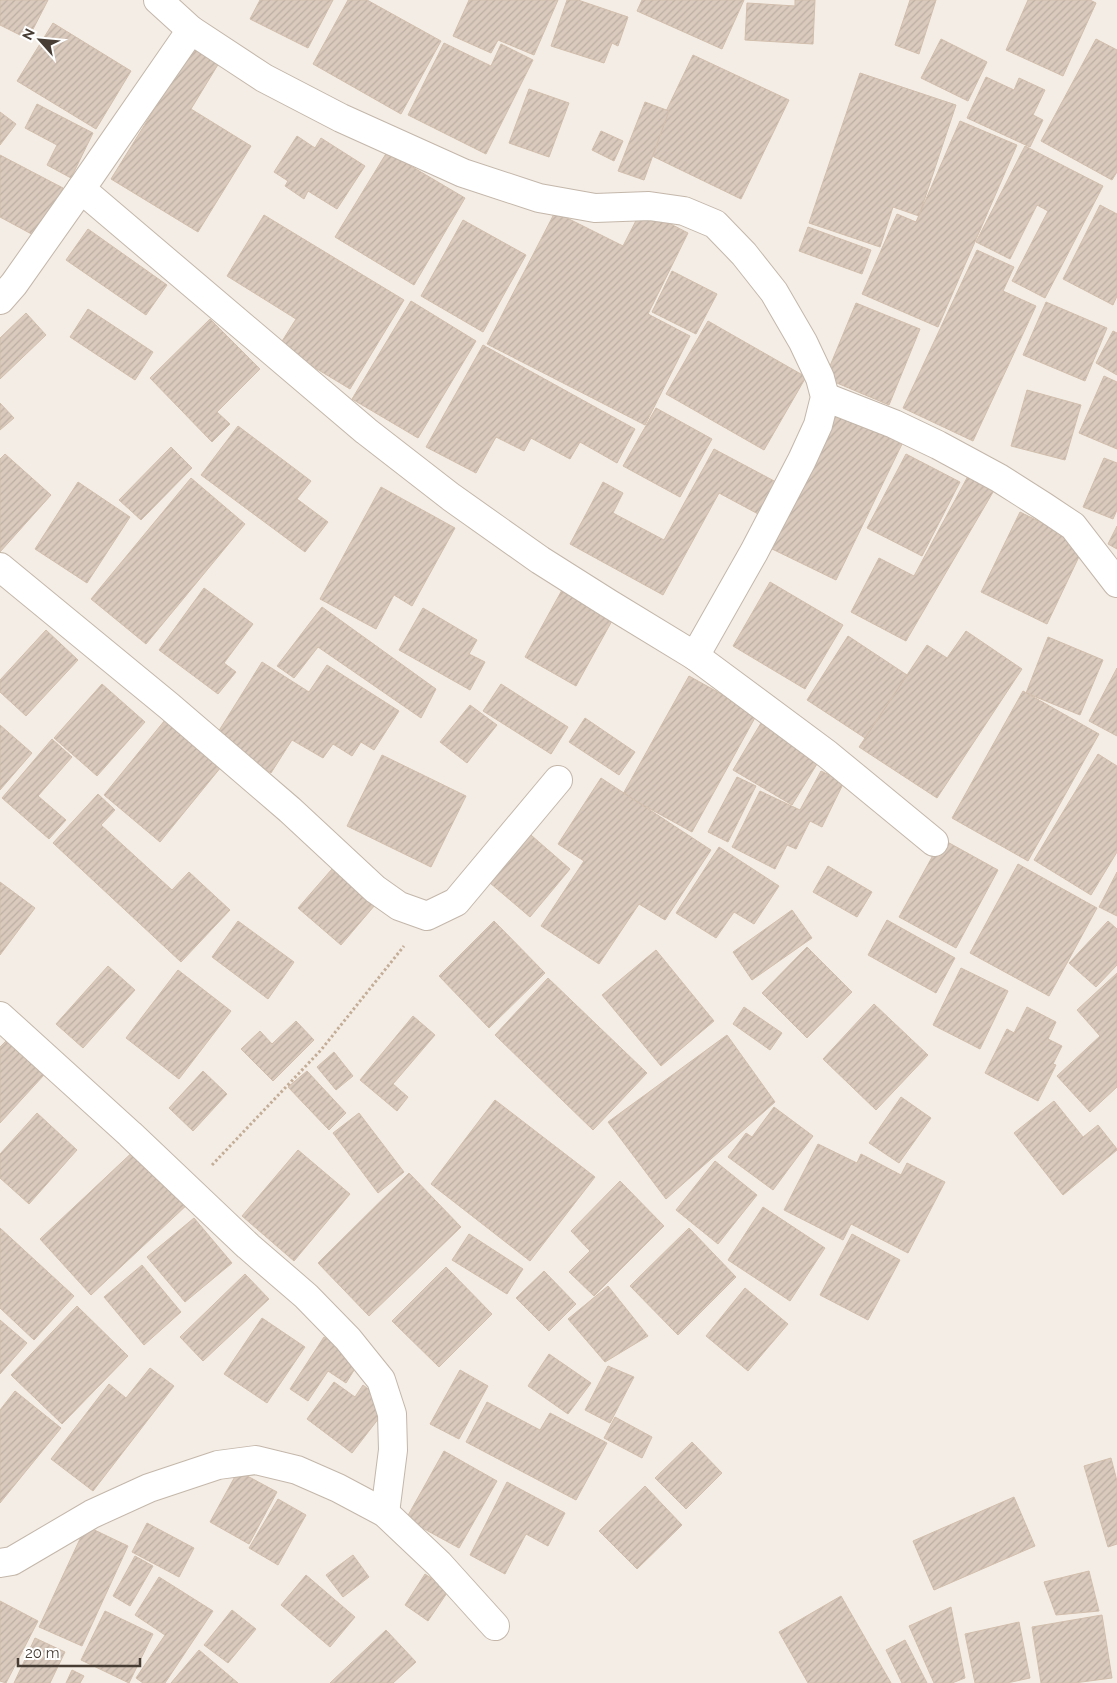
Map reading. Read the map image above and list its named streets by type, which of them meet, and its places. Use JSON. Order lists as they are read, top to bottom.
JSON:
{
  "scale_bar": "20 m",
  "north": "top left"
}
